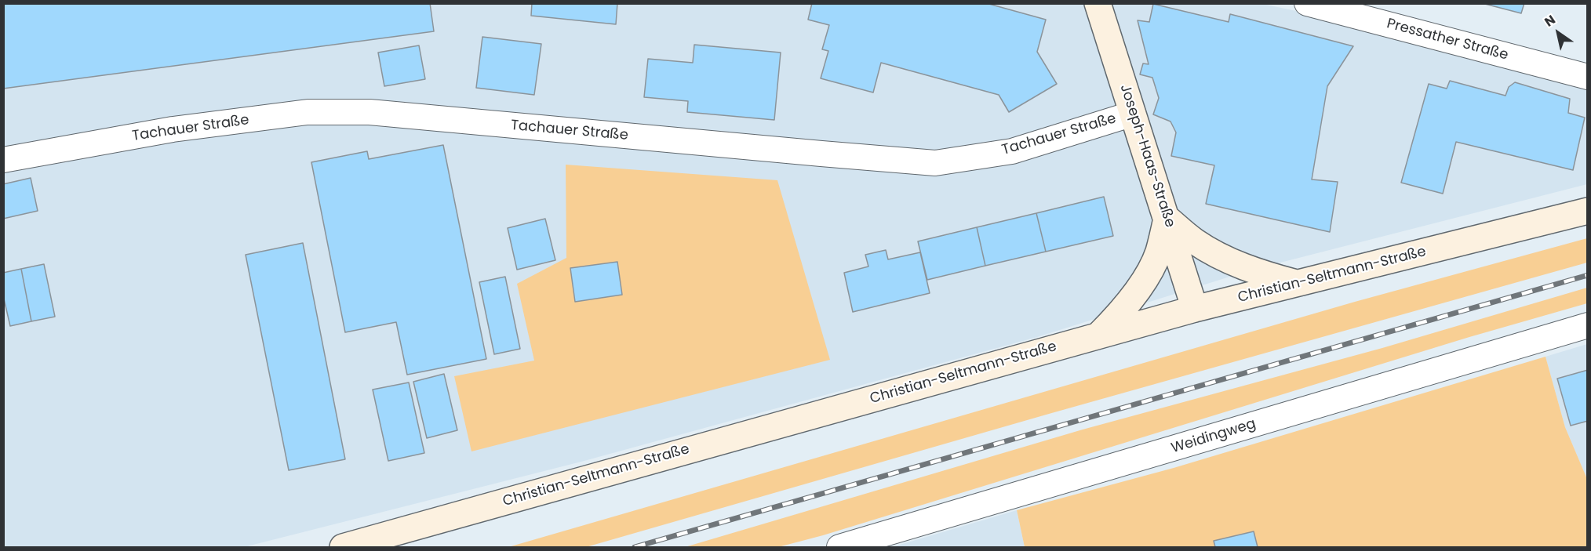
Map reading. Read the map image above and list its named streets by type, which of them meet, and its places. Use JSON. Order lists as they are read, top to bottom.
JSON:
{
  "streets": {
    "main road": ["Joseph-Haas-Straße", "Christian-Seltmann-Straße"],
    "street": ["Pressather Straße", "Tachauer Straße", "Weidingweg"]
  },
  "crossings": [
    ["Tachauer Straße", "Joseph-Haas-Straße"],
    ["Joseph-Haas-Straße", "Christian-Seltmann-Straße"]
  ],
  "north": "top left"
}
